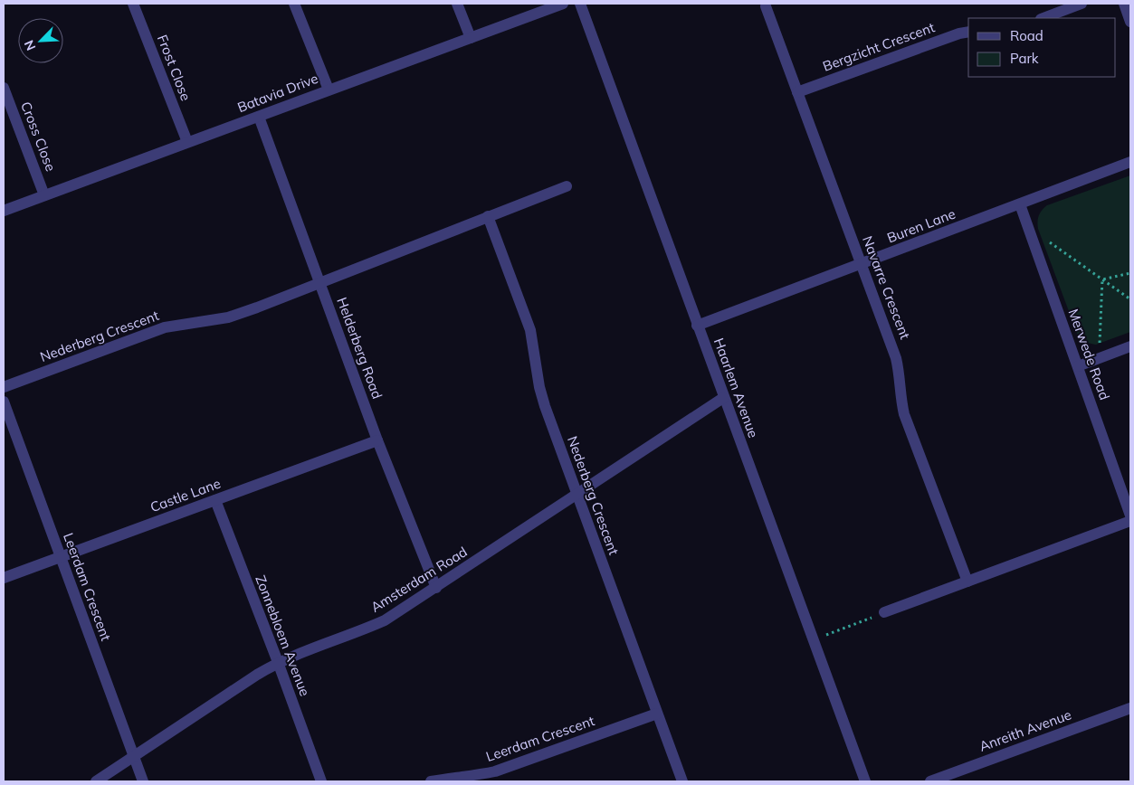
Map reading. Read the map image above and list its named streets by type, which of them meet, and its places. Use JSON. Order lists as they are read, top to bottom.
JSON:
{
  "streets": {
    "street": [
      "Bergzicht Crescent",
      "Frost Close",
      "Batavia Drive",
      "Cross Close",
      "Buren Lane",
      "Navarre Crescent",
      "Nederberg Crescent",
      "Helderberg Road",
      "Merwede Road",
      "Haarlem Avenue",
      "Castle Lane",
      "Amsterdam Road",
      "Leerdam Crescent",
      "Zonnebloem Avenue",
      "Anreith Avenue"
    ]
  },
  "crossings": [
    ["Bergzicht Crescent", "Navarre Crescent"],
    ["Frost Close", "Batavia Drive"],
    ["Batavia Drive", "Cross Close"],
    ["Batavia Drive", "Helderberg Road"],
    ["Buren Lane", "Navarre Crescent"],
    ["Buren Lane", "Merwede Road"],
    ["Buren Lane", "Haarlem Avenue"],
    ["Nederberg Crescent", "Helderberg Road"],
    ["Nederberg Crescent", "Amsterdam Road"],
    ["Nederberg Crescent", "Leerdam Crescent"],
    ["Helderberg Road", "Castle Lane"],
    ["Helderberg Road", "Amsterdam Road"],
    ["Haarlem Avenue", "Amsterdam Road"],
    ["Castle Lane", "Leerdam Crescent"],
    ["Castle Lane", "Zonnebloem Avenue"],
    ["Amsterdam Road", "Leerdam Crescent"],
    ["Amsterdam Road", "Zonnebloem Avenue"]
  ],
  "legend": ["Road", "Park"],
  "north": "bottom left"
}
